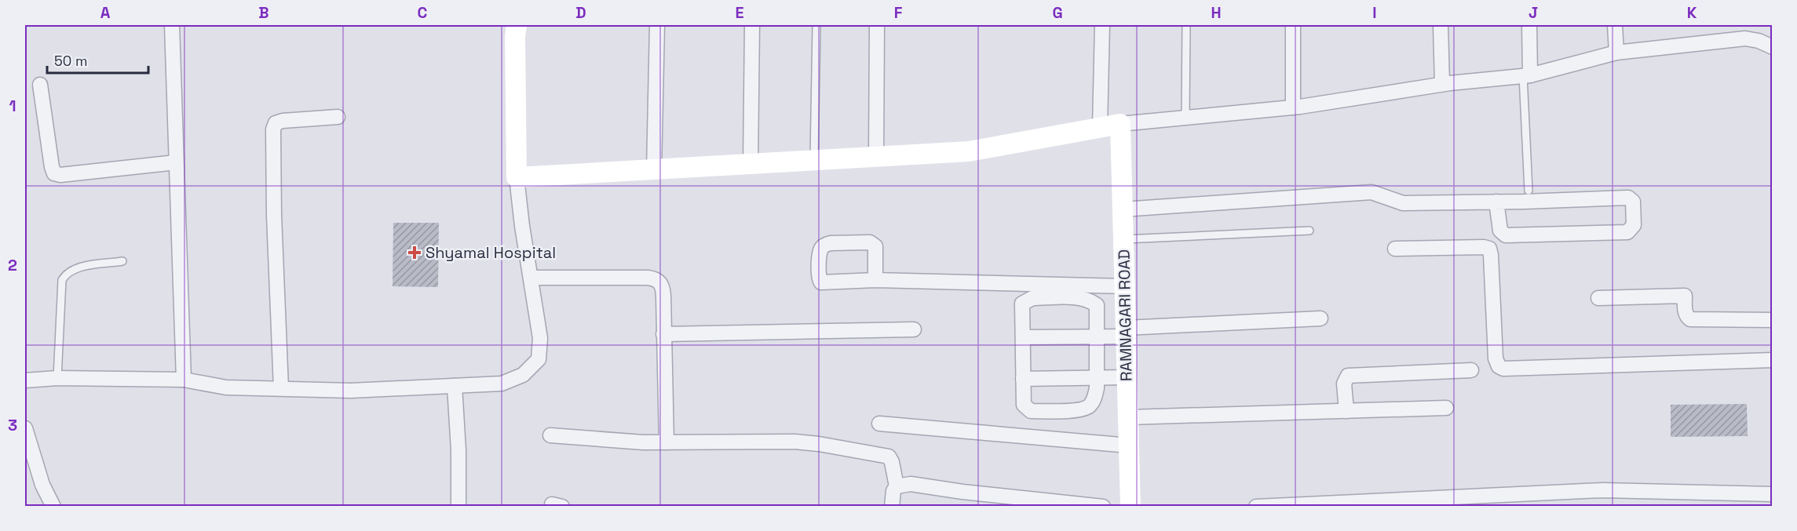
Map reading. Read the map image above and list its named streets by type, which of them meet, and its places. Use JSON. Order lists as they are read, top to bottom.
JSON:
{
  "streets": {
    "street": ["RAMNAGARI ROAD"]
  },
  "places": {
    "health": ["Shyamal Hospital"]
  },
  "scale_bar": "50 m",
  "grid": {
    "columns": [
      "A",
      "B",
      "C",
      "D",
      "E",
      "F",
      "G",
      "H",
      "I",
      "J",
      "K"
    ],
    "rows": ["1", "2", "3"]
  }
}
